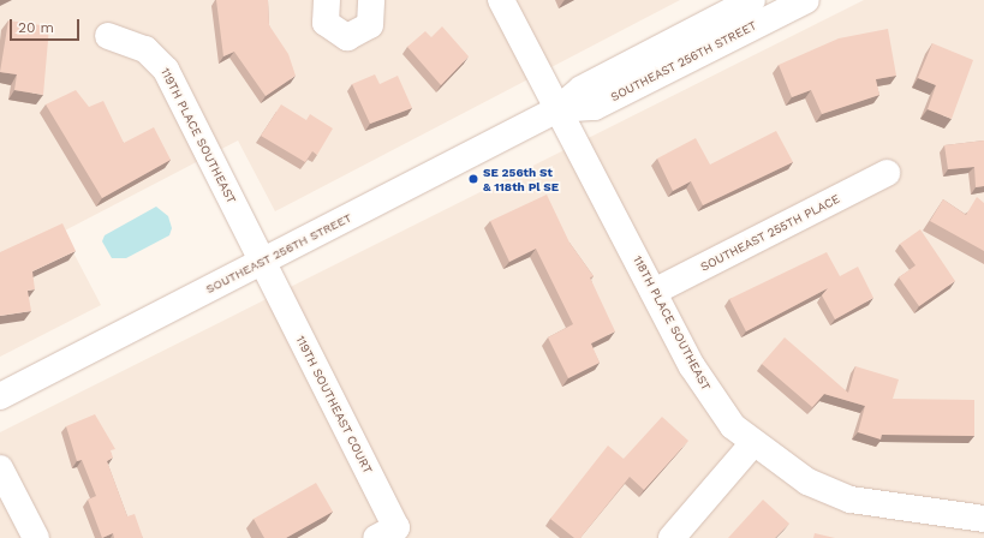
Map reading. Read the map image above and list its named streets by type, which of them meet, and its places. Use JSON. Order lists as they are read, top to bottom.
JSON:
{
  "streets": {
    "street": [
      "SOUTHEAST 256TH STREET",
      "119TH PLACE SOUTHEAST",
      "SOUTHEAST 255TH PLACE",
      "118TH PLACE SOUTHEAST",
      "119TH SOUTHEAST COURT"
    ]
  },
  "crossings": [
    ["SOUTHEAST 256TH STREET", "119TH PLACE SOUTHEAST"],
    ["SOUTHEAST 256TH STREET", "118TH PLACE SOUTHEAST"],
    ["SOUTHEAST 256TH STREET", "119TH SOUTHEAST COURT"],
    ["119TH PLACE SOUTHEAST", "119TH SOUTHEAST COURT"],
    ["SOUTHEAST 255TH PLACE", "118TH PLACE SOUTHEAST"]
  ],
  "places": ["SE 256th St & 118th Pl SE"],
  "scale_bar": "20 m"
}
